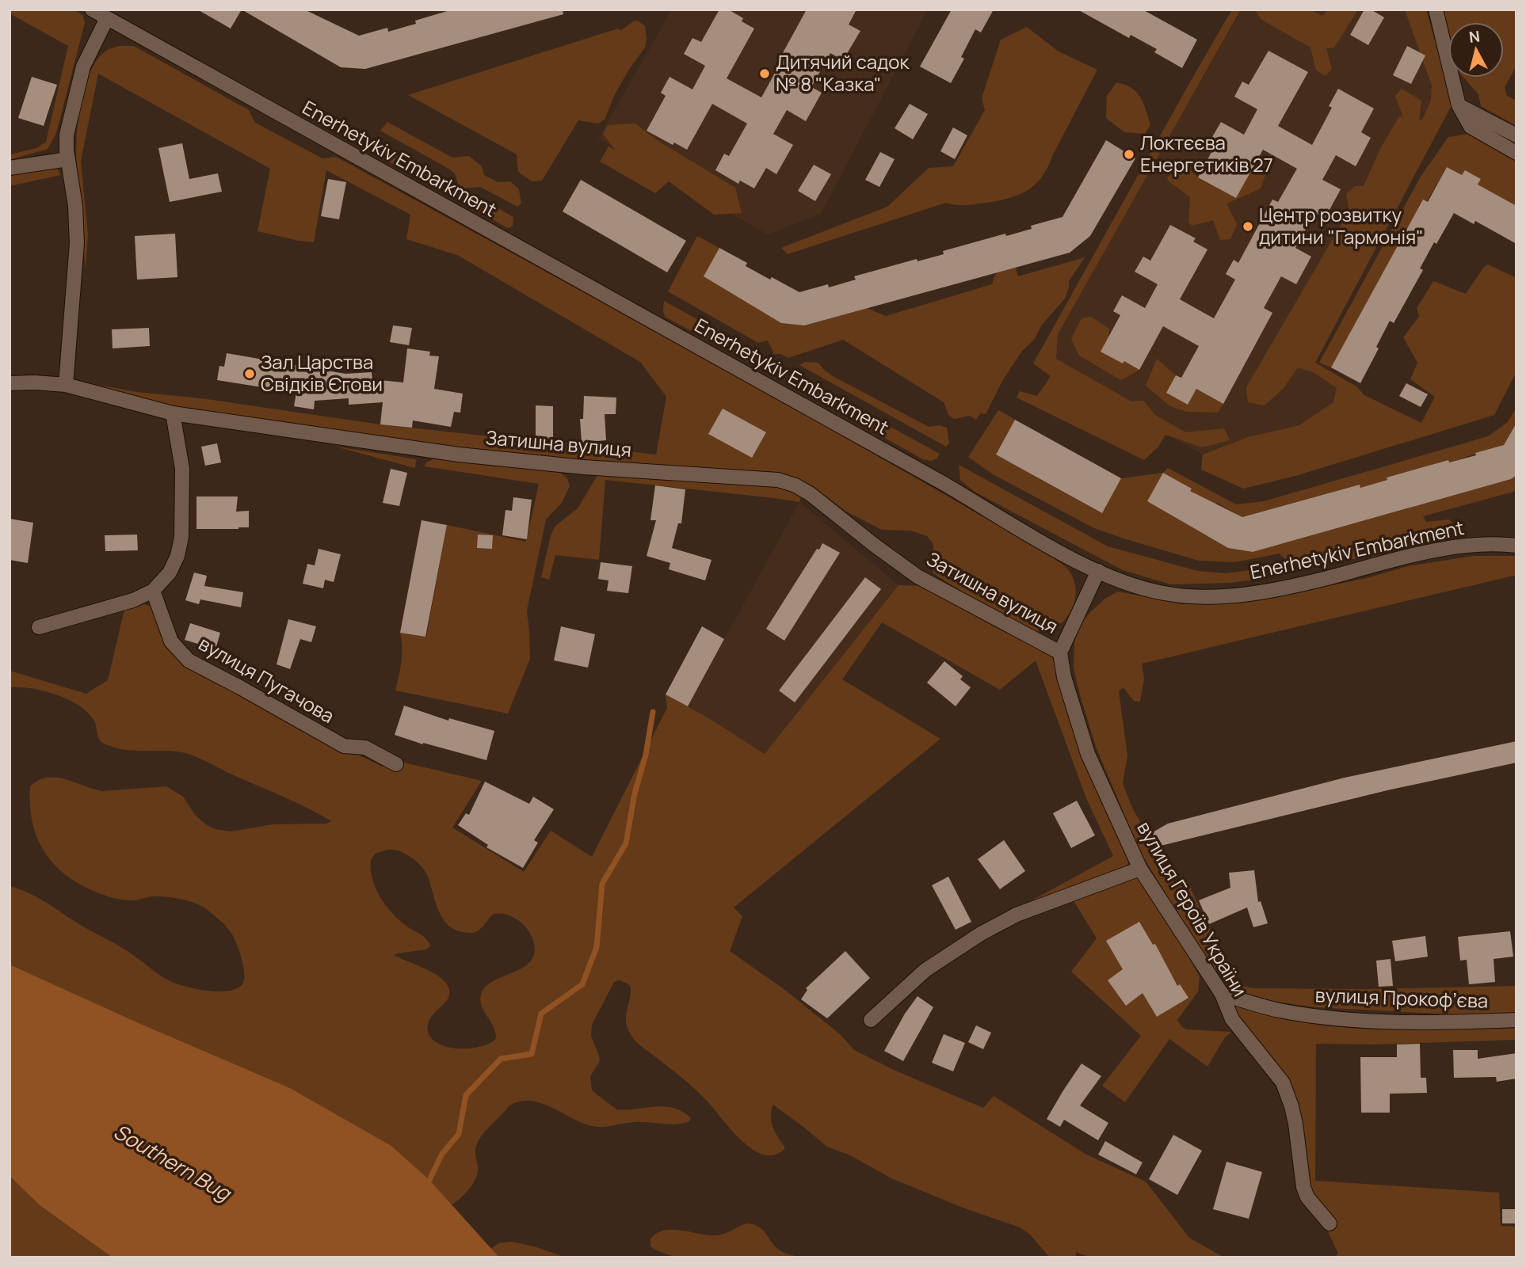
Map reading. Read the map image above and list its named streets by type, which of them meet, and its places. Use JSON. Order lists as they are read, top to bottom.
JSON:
{
  "streets": {
    "street": [
      "Enerhetykiv Embarkment",
      "Затишна вулиця",
      "вулиця Пугачова",
      "вулиця Героїв України",
      "вулиця Прокофʼєва"
    ]
  },
  "crossings": [
    ["Затишна вулиця", "вулиця Героїв України"],
    ["вулиця Героїв України", "вулиця Прокофʼєва"]
  ],
  "water": ["Southern Bug"],
  "places": [
    "Дитячий садок № 8 \"Казка\"",
    "Локтєєва Енергетиків 27",
    "Центр розвитку дитини \"Гармонія\"",
    "Зал Царства Свідків Єгови"
  ],
  "north": "top"
}
